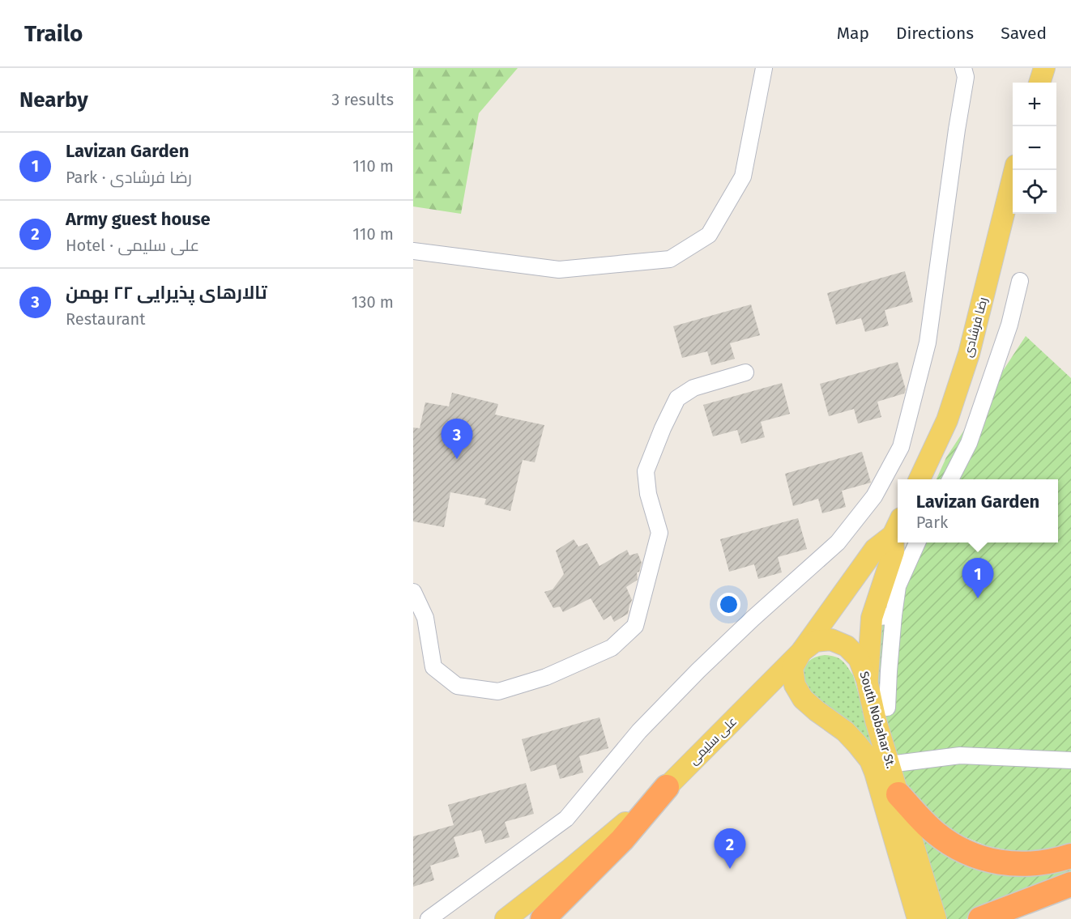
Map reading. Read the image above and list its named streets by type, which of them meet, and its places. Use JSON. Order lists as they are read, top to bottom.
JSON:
{
  "streets": {
    "main road": ["رضا فرشادی", "South Nobahar St.", "علی سلیمی"]
  },
  "crossings": [
    ["South Nobahar St.", "علی سلیمی"]
  ],
  "page": {
    "header": "Trailo",
    "nav": ["Map", "Directions", "Saved"],
    "heading": ["Nearby", "3 results"],
    "map_buttons": ["+", "−"],
    "list": [
      {
        "mark": "1",
        "name": "Lavizan Garden",
        "note": "Park · رضا فرشادی",
        "value": "110 m"
      },
      {
        "mark": "2",
        "name": "Army guest house",
        "note": "Hotel · علی سلیمی",
        "value": "110 m"
      },
      {
        "mark": "3",
        "name": "تالارهای پذیرایی ۲۲ بهمن",
        "note": "Restaurant",
        "value": "130 m"
      }
    ],
    "pins": ["3", "1", "2"],
    "popup": ["Lavizan Garden", "Park"]
  }
}
